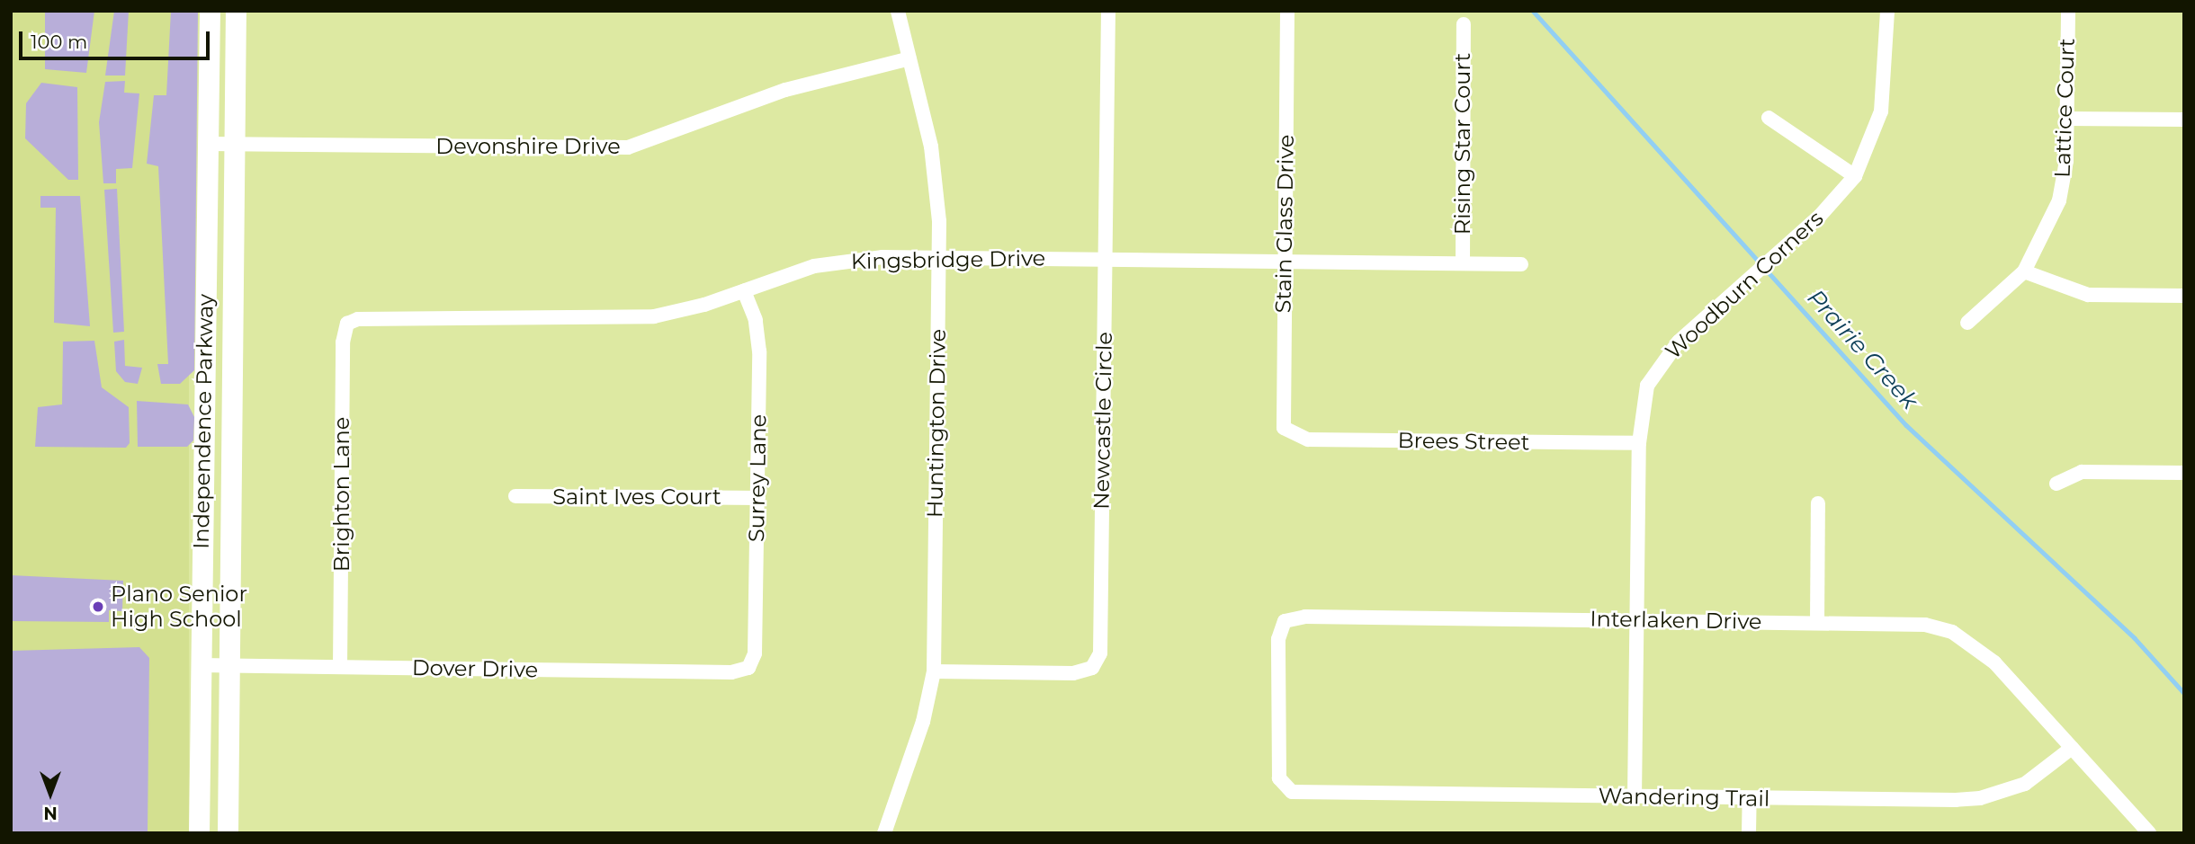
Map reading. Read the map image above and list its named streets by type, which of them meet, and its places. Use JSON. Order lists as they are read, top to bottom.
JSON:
{
  "streets": {
    "main road": ["Independence Parkway"],
    "street": [
      "Lattice Court",
      "Rising Star Court",
      "Devonshire Drive",
      "Stain Glass Drive",
      "Kingsbridge Drive",
      "Woodburn Corners",
      "Newcastle Circle",
      "Huntington Drive",
      "Brees Street",
      "Surrey Lane",
      "Brighton Lane",
      "Saint Ives Court",
      "Interlaken Drive",
      "Dover Drive",
      "Wandering Trail"
    ]
  },
  "crossings": [
    ["Rising Star Court", "Kingsbridge Drive"],
    ["Devonshire Drive", "Independence Parkway"],
    ["Devonshire Drive", "Huntington Drive"],
    ["Stain Glass Drive", "Kingsbridge Drive"],
    ["Stain Glass Drive", "Brees Street"],
    ["Kingsbridge Drive", "Newcastle Circle"],
    ["Kingsbridge Drive", "Huntington Drive"],
    ["Kingsbridge Drive", "Surrey Lane"],
    ["Kingsbridge Drive", "Brighton Lane"],
    ["Woodburn Corners", "Brees Street"],
    ["Woodburn Corners", "Interlaken Drive"],
    ["Woodburn Corners", "Wandering Trail"],
    ["Newcastle Circle", "Huntington Drive"],
    ["Independence Parkway", "Dover Drive"],
    ["Surrey Lane", "Saint Ives Court"],
    ["Surrey Lane", "Dover Drive"],
    ["Brighton Lane", "Dover Drive"],
    ["Interlaken Drive", "Wandering Trail"]
  ],
  "water": ["Prairie Creek"],
  "places": ["Plano Senior High School"],
  "scale_bar": "100 m",
  "north": "bottom"
}
